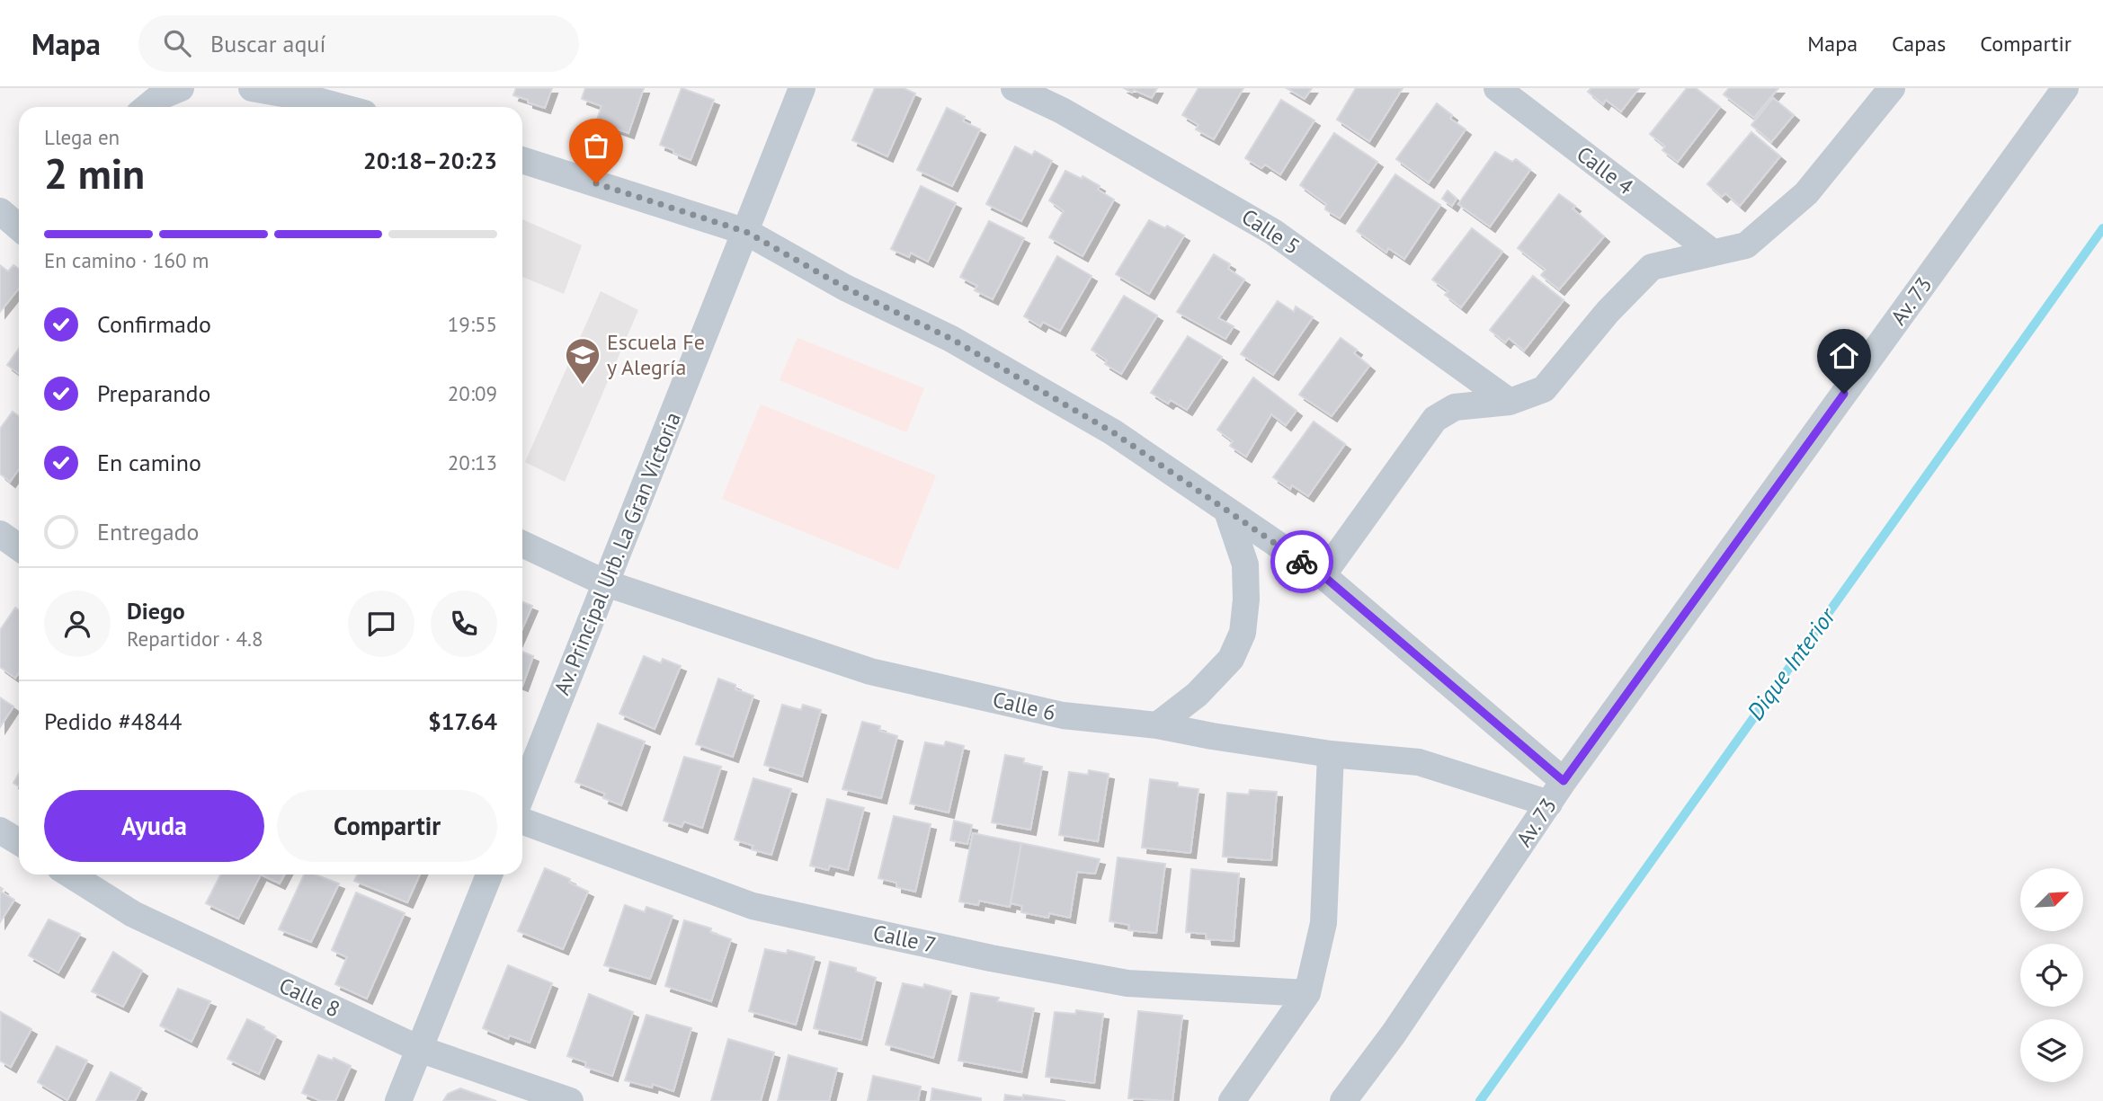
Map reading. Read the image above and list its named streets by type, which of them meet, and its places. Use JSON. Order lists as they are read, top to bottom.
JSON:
{
  "streets": {
    "street": [
      "Calle 4",
      "Calle 5",
      "Av. 73",
      "Av. Principal Urb. La Gran Victoria",
      "Calle 6",
      "Calle 7",
      "Calle 8"
    ]
  },
  "crossings": [
    ["Av. 73", "Calle 6"],
    ["Av. Principal Urb. La Gran Victoria", "Calle 6"]
  ],
  "water": ["Dique Interior"],
  "places": {
    "school or university": ["Escuela Fe y Alegría"]
  },
  "north": "top right",
  "page": {
    "header": "Mapa",
    "search": "Buscar aquí",
    "nav": ["Mapa", "Capas", "Compartir"],
    "heading": ["2 min", "Llega en", "20:18–20:23"],
    "panel": [
      "Diego",
      "Repartidor · 4.8",
      "Pedido #4844",
      "$17.64"
    ],
    "bar": "En camino · 160 m",
    "list": [
      ["Confirmado", "19:55"],
      ["Preparando", "20:09"],
      ["En camino", "20:13"],
      "Entregado"
    ],
    "buttons": ["Ayuda", "Compartir"]
  }
}
